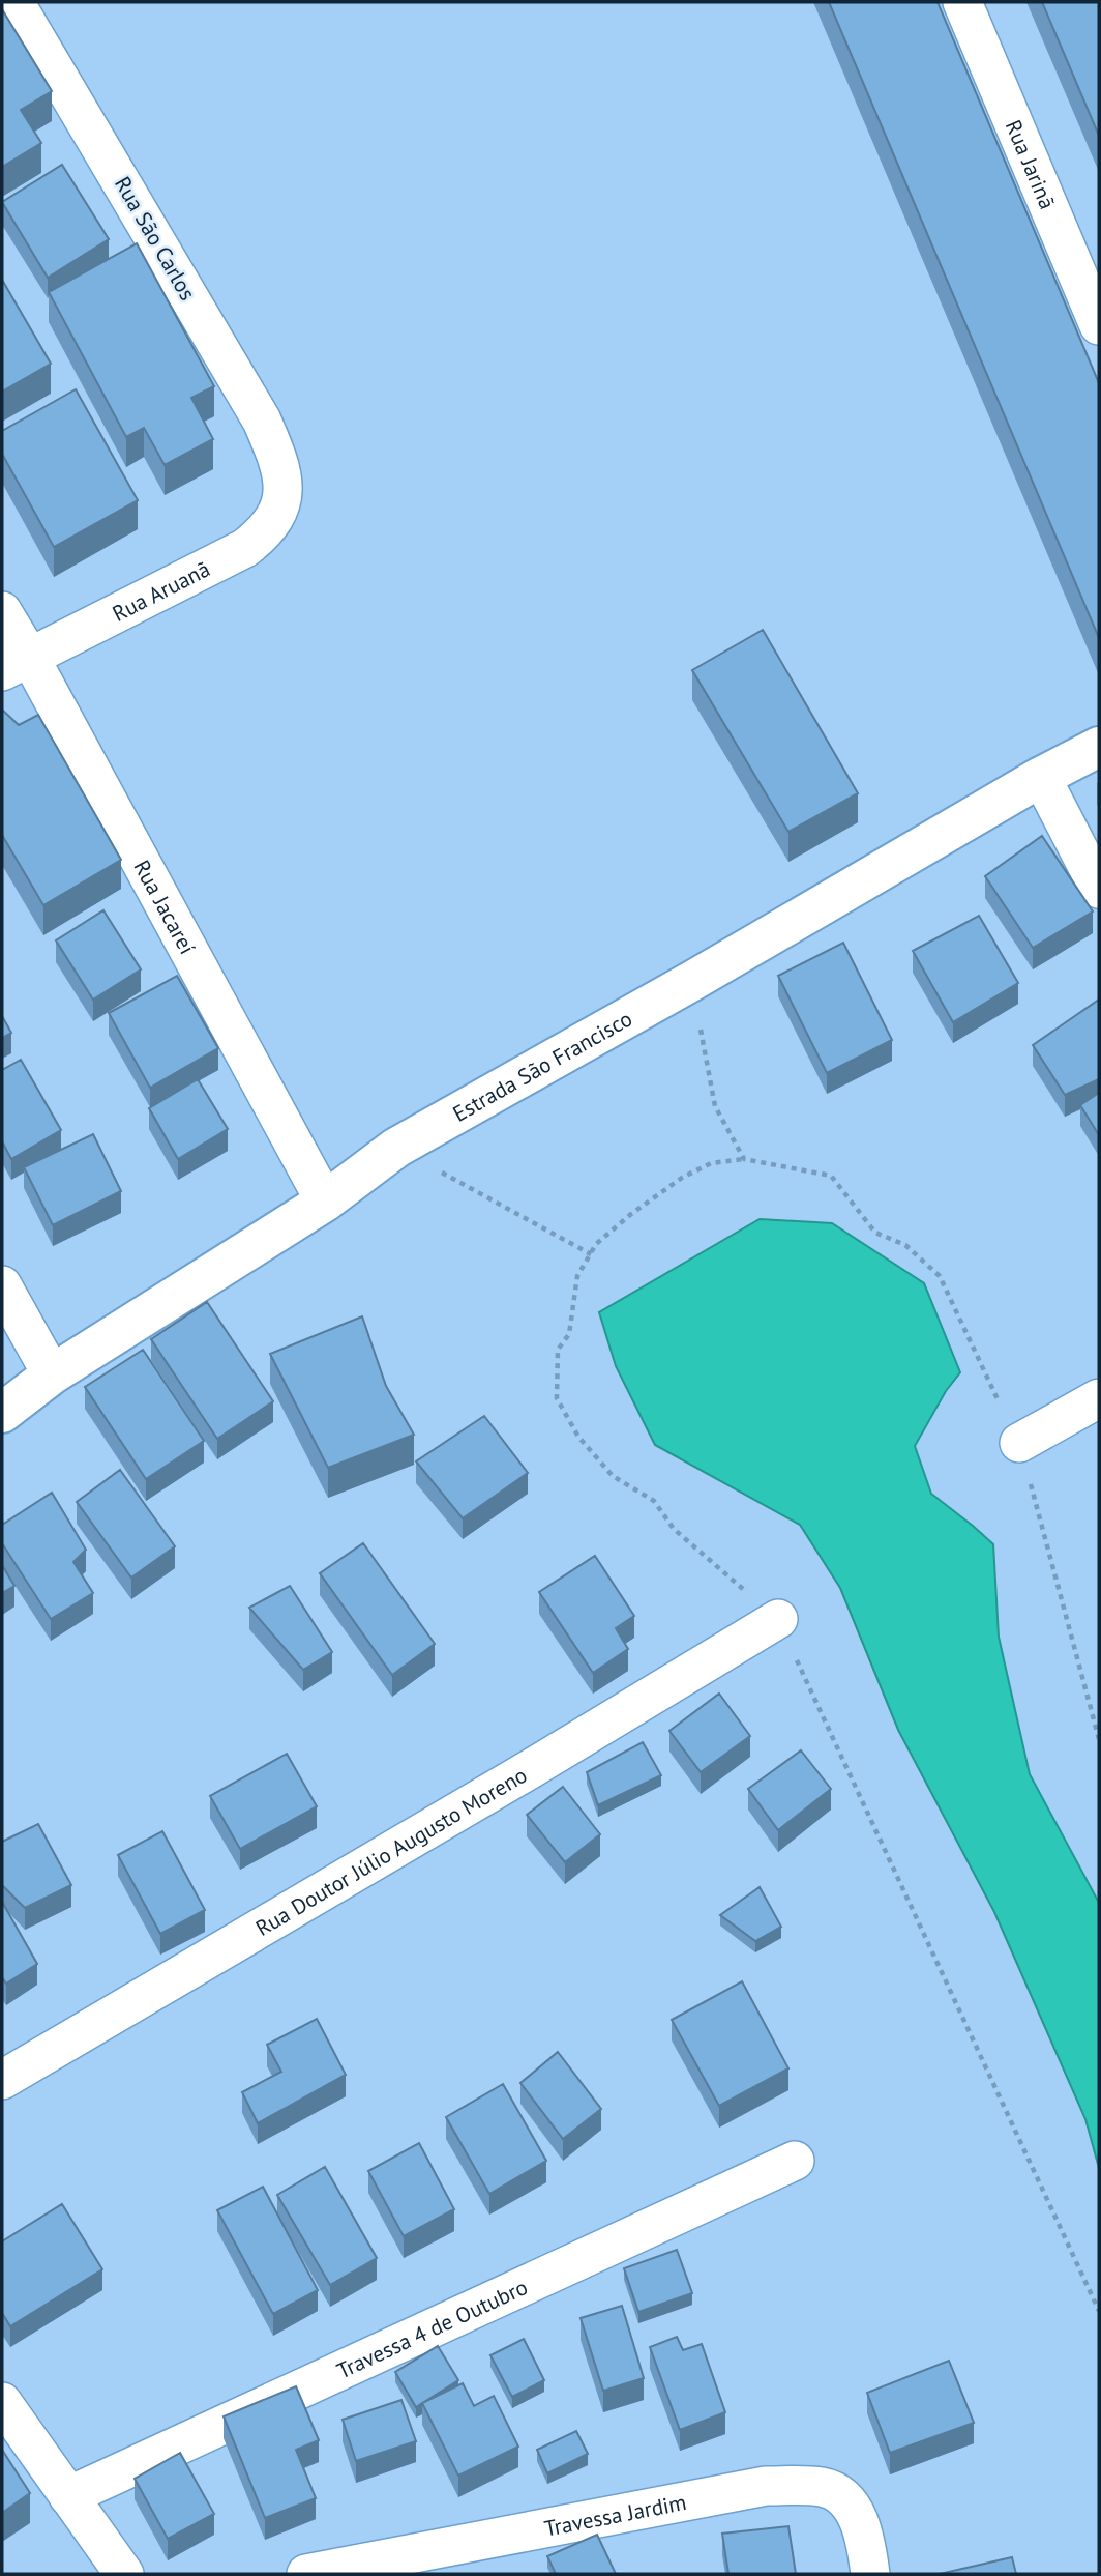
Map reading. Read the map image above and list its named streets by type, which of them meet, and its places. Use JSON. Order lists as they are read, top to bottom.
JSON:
{
  "streets": {
    "street": [
      "Rua Jarinã",
      "Rua São Carlos",
      "Rua Aruanã",
      "Rua Jacareí",
      "Estrada São Francisco",
      "Rua Doutor Júlio Augusto Moreno",
      "Travessa 4 de Outubro",
      "Travessa Jardim"
    ]
  },
  "crossings": [
    ["Rua São Carlos", "Rua Aruanã"],
    ["Rua Aruanã", "Rua Jacareí"],
    ["Rua Jacareí", "Estrada São Francisco"]
  ]
}
